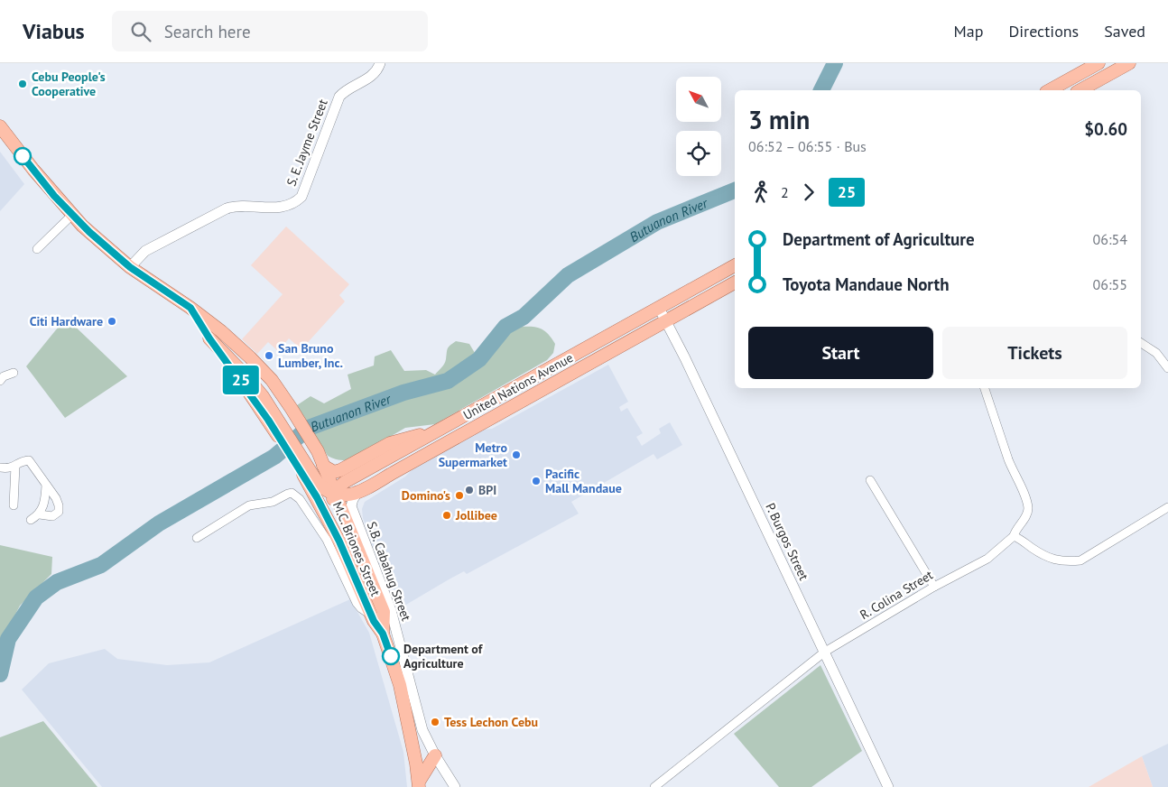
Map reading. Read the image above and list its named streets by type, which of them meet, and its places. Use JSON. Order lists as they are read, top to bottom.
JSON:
{
  "streets": {
    "main road": ["United Nations Avenue", "M.C. Briones Street"],
    "street": [
      "S. E. Jayme Street",
      "P. Burgos Street",
      "S.B. Cabahug Street",
      "R. Colina Street"
    ]
  },
  "crossings": [
    ["United Nations Avenue", "P. Burgos Street"],
    ["United Nations Avenue", "M.C. Briones Street"],
    ["United Nations Avenue", "S.B. Cabahug Street"],
    ["P. Burgos Street", "R. Colina Street"]
  ],
  "water": ["Butuanon River"],
  "places": [
    "Cebu People's Cooperative",
    "Citi Hardware",
    "San Bruno Lumber, Inc.",
    "Metro Supermarket",
    "Pacific Mall Mandaue",
    "BPI",
    "Domino's",
    "Jollibee",
    "Department of Agriculture",
    "Tess Lechon Cebu"
  ],
  "lines": ["bus line 25"],
  "north": "top left",
  "page": {
    "header": "Viabus",
    "search": "Search here",
    "nav": ["Map", "Directions", "Saved"],
    "on_map": "25",
    "heading": ["3 min", "06:52 – 06:55 · Bus", "$0.60"],
    "legs": ["2", "25"],
    "list": [
      {
        "name": "Department of Agriculture",
        "value": "06:54"
      },
      {
        "name": "Toyota Mandaue North",
        "value": "06:55"
      }
    ],
    "buttons": ["Start", "Tickets"]
  }
}
